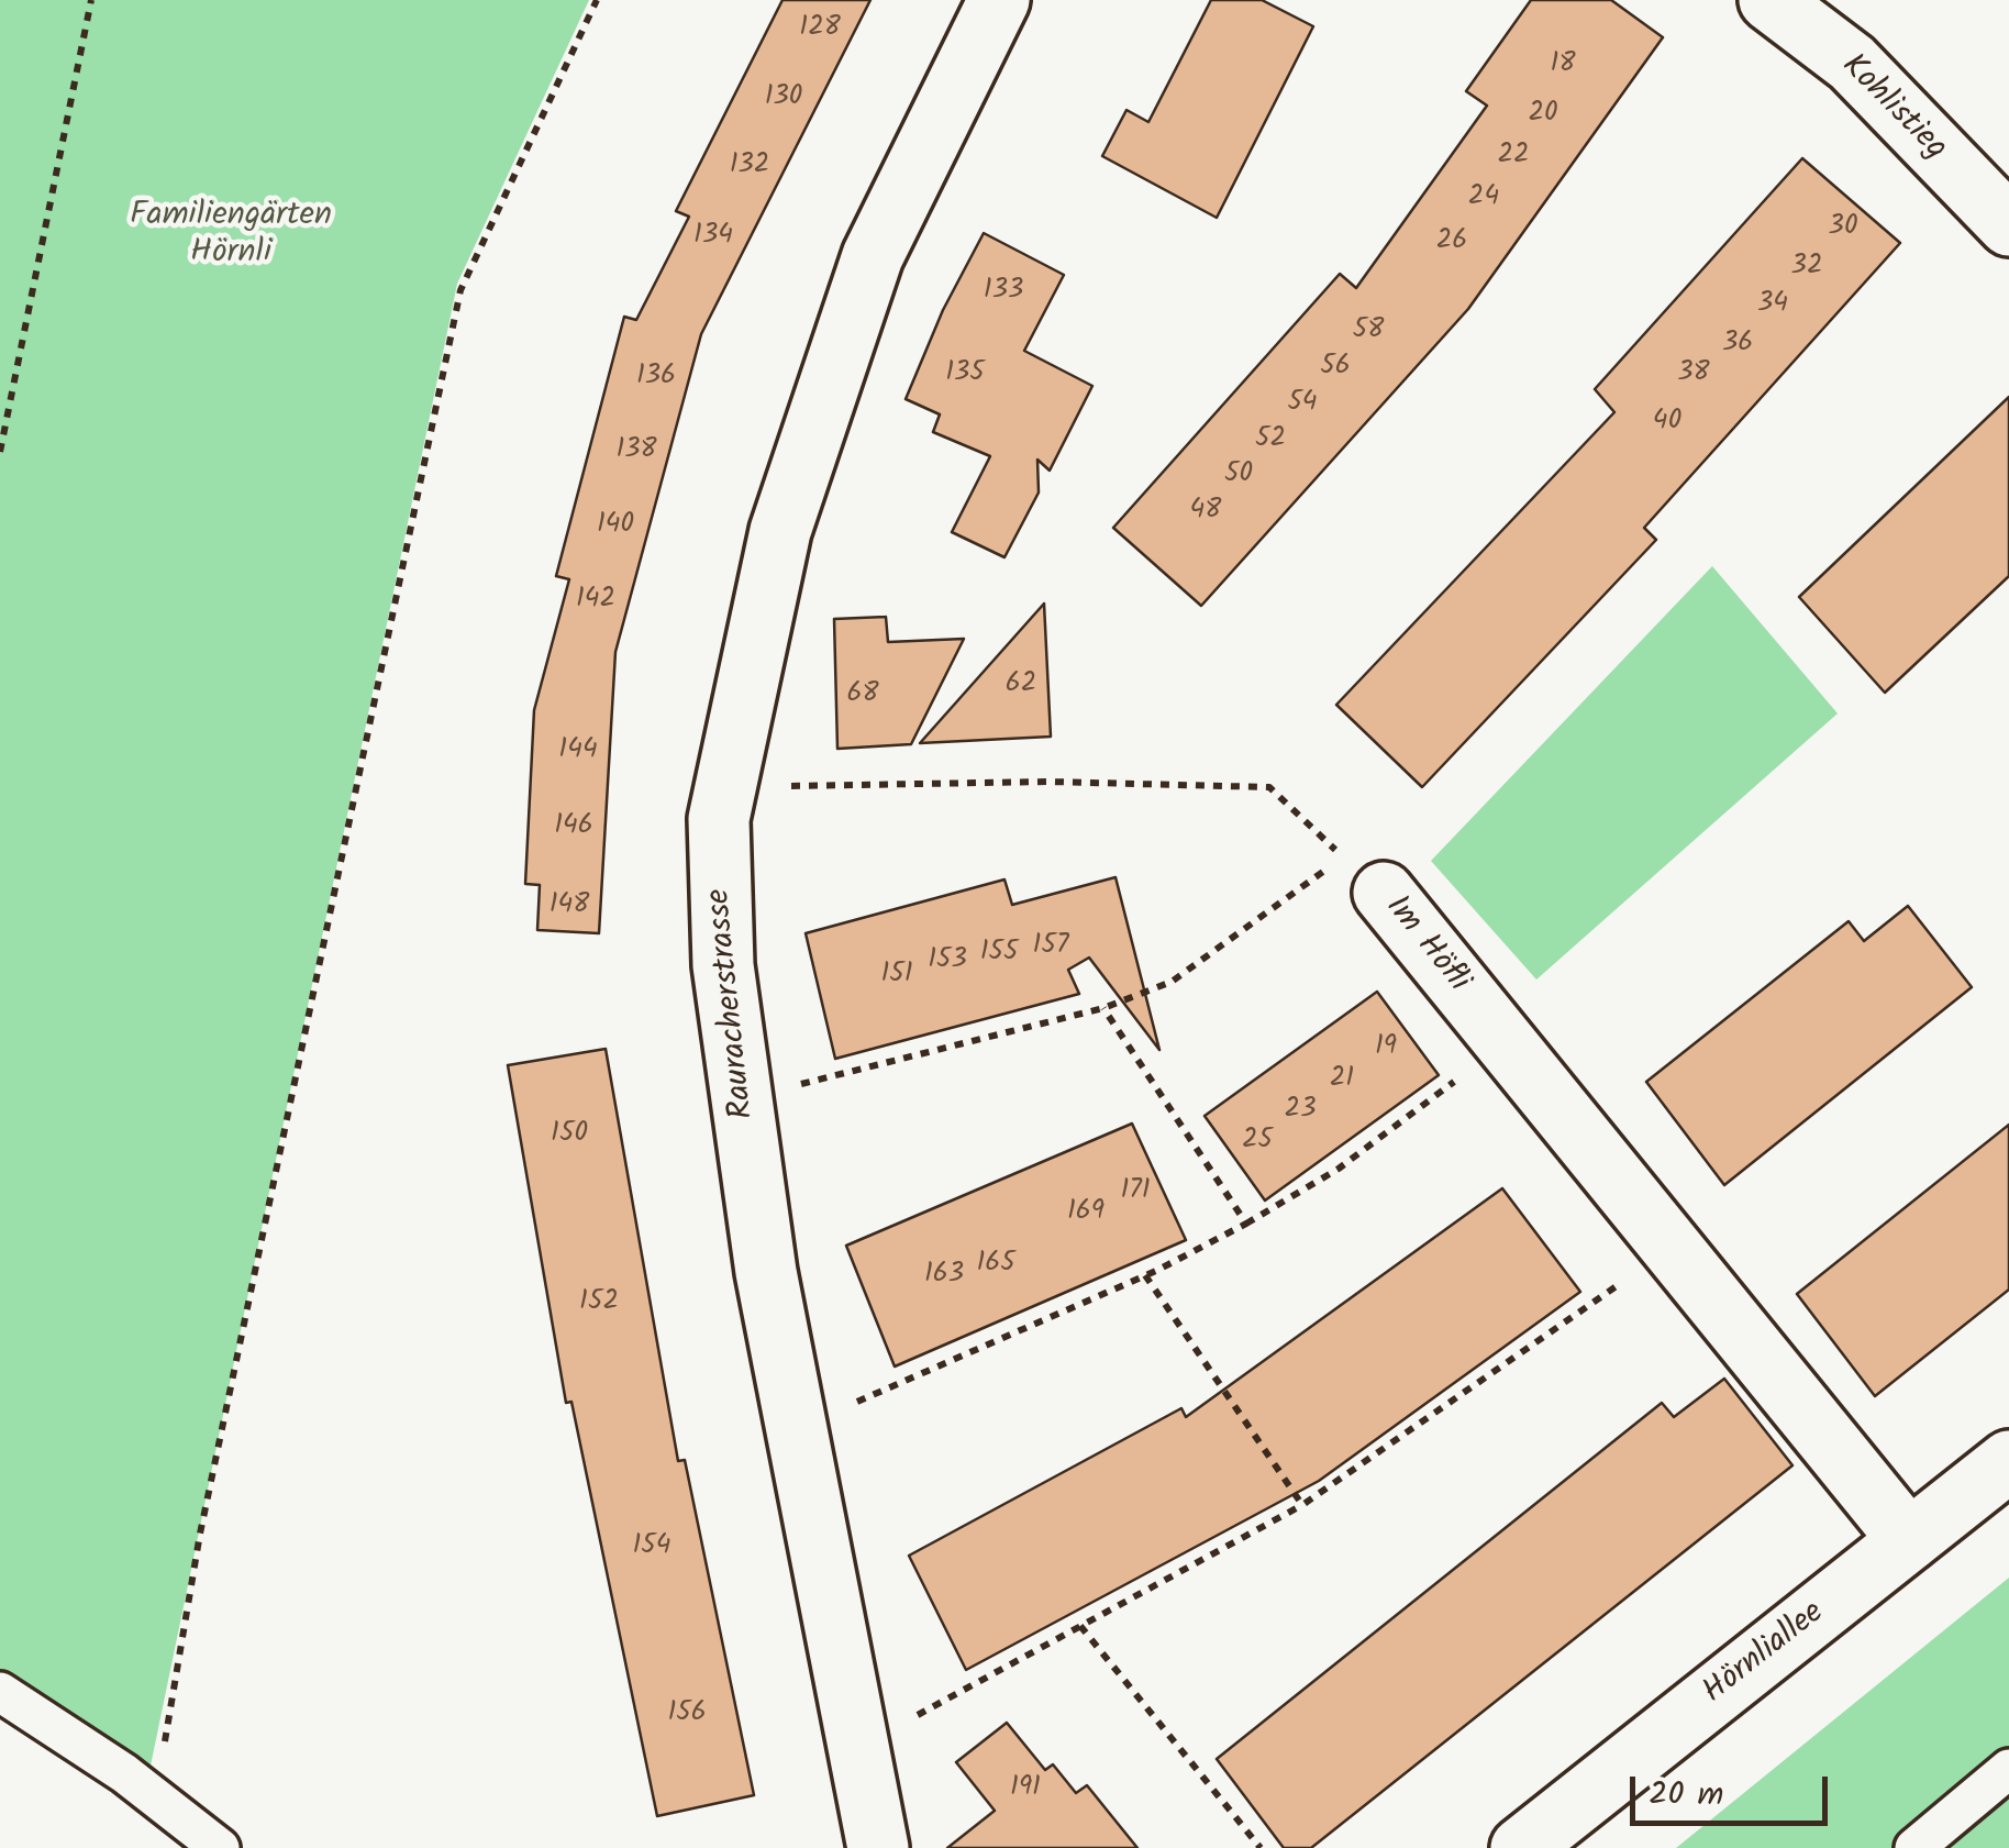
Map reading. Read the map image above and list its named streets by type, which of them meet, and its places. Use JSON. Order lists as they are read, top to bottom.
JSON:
{
  "streets": {
    "street": [
      "Kohlistieg",
      "Im Höfli",
      "Rauracherstrasse",
      "Hörnliallee"
    ]
  },
  "crossings": [
    ["Im Höfli", "Hörnliallee"]
  ],
  "parks": ["Familiengärten Hörnli"],
  "house_numbers": [
    "128",
    "18",
    "130",
    "20",
    "22",
    "132",
    "24",
    "30",
    "134",
    "26",
    "32",
    "133",
    "34",
    "58",
    "36",
    "56",
    "135",
    "38",
    "136",
    "54",
    "40",
    "52",
    "138",
    "50",
    "48",
    "140",
    "142",
    "62",
    "68",
    "144",
    "146",
    "148",
    "157",
    "155",
    "153",
    "151",
    "19",
    "21",
    "23",
    "150",
    "25",
    "171",
    "169",
    "165",
    "163",
    "152",
    "154",
    "156",
    "191"
  ],
  "scale_bar": "20 m"
}
